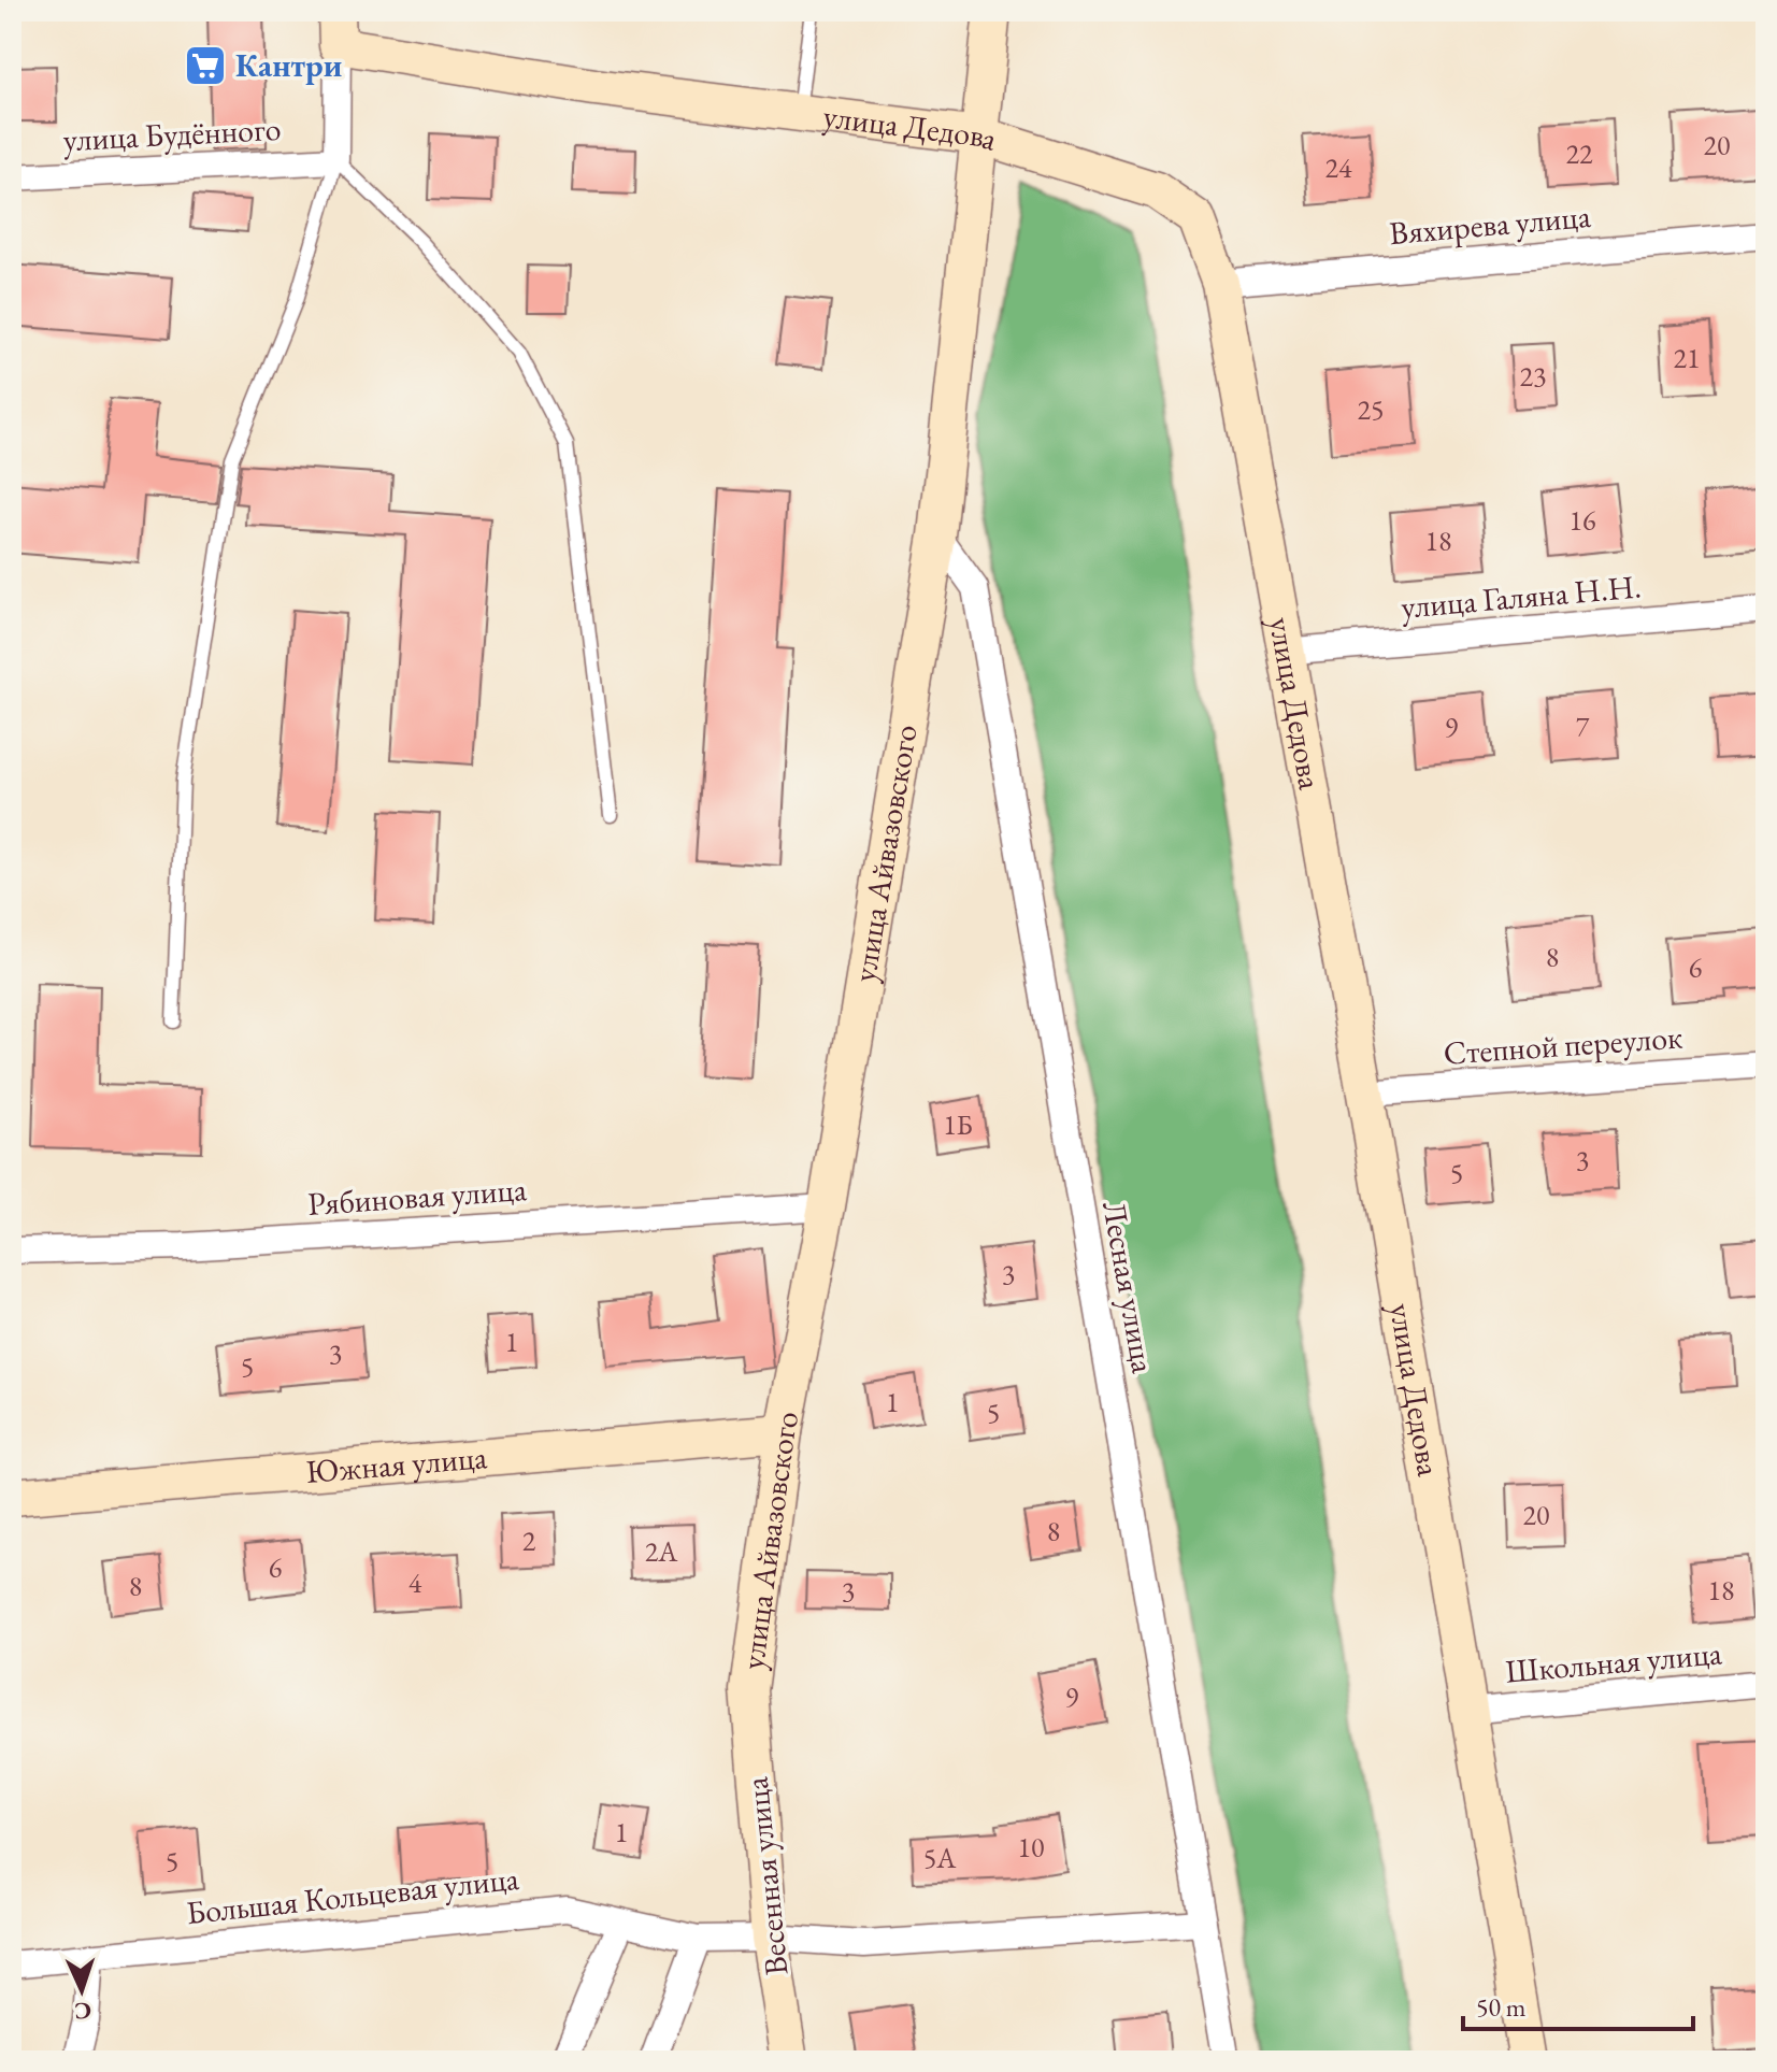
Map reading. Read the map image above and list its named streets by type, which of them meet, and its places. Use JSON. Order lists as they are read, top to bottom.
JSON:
{
  "streets": {
    "street": [
      "улица Дедова",
      "улица Будённого",
      "Вяхирева улица",
      "улица Галяна Н.Н.",
      "улица Айвазовского",
      "Степной переулок",
      "Рябиновая улица",
      "Лесная улица",
      "Южная улица",
      "Школьная улица",
      "Весенная улица",
      "Большая Кольцевая улица"
    ]
  },
  "crossings": [
    ["улица Дедова", "Вяхирева улица"],
    ["улица Дедова", "улица Галяна Н.Н."],
    ["улица Дедова", "улица Айвазовского"],
    ["улица Дедова", "Степной переулок"],
    ["улица Дедова", "Школьная улица"],
    ["улица Айвазовского", "Рябиновая улица"],
    ["улица Айвазовского", "Лесная улица"],
    ["улица Айвазовского", "Южная улица"],
    ["улица Айвазовского", "Весенная улица"],
    ["Лесная улица", "Большая Кольцевая улица"],
    ["Весенная улица", "Большая Кольцевая улица"]
  ],
  "places": {
    "supermarket": ["Кантри"]
  },
  "house_numbers": [
    "20",
    "22",
    "24",
    "21",
    "23",
    "25",
    "16",
    "18",
    "7",
    "9",
    "8",
    "6",
    "1Б",
    "3",
    "5",
    "3",
    "1",
    "3",
    "5",
    "1",
    "5",
    "20",
    "8",
    "2",
    "2А",
    "6",
    "4",
    "8",
    "18",
    "3",
    "9",
    "1",
    "10",
    "5А",
    "5"
  ],
  "scale_bar": "50 m",
  "north": "bottom"
}
